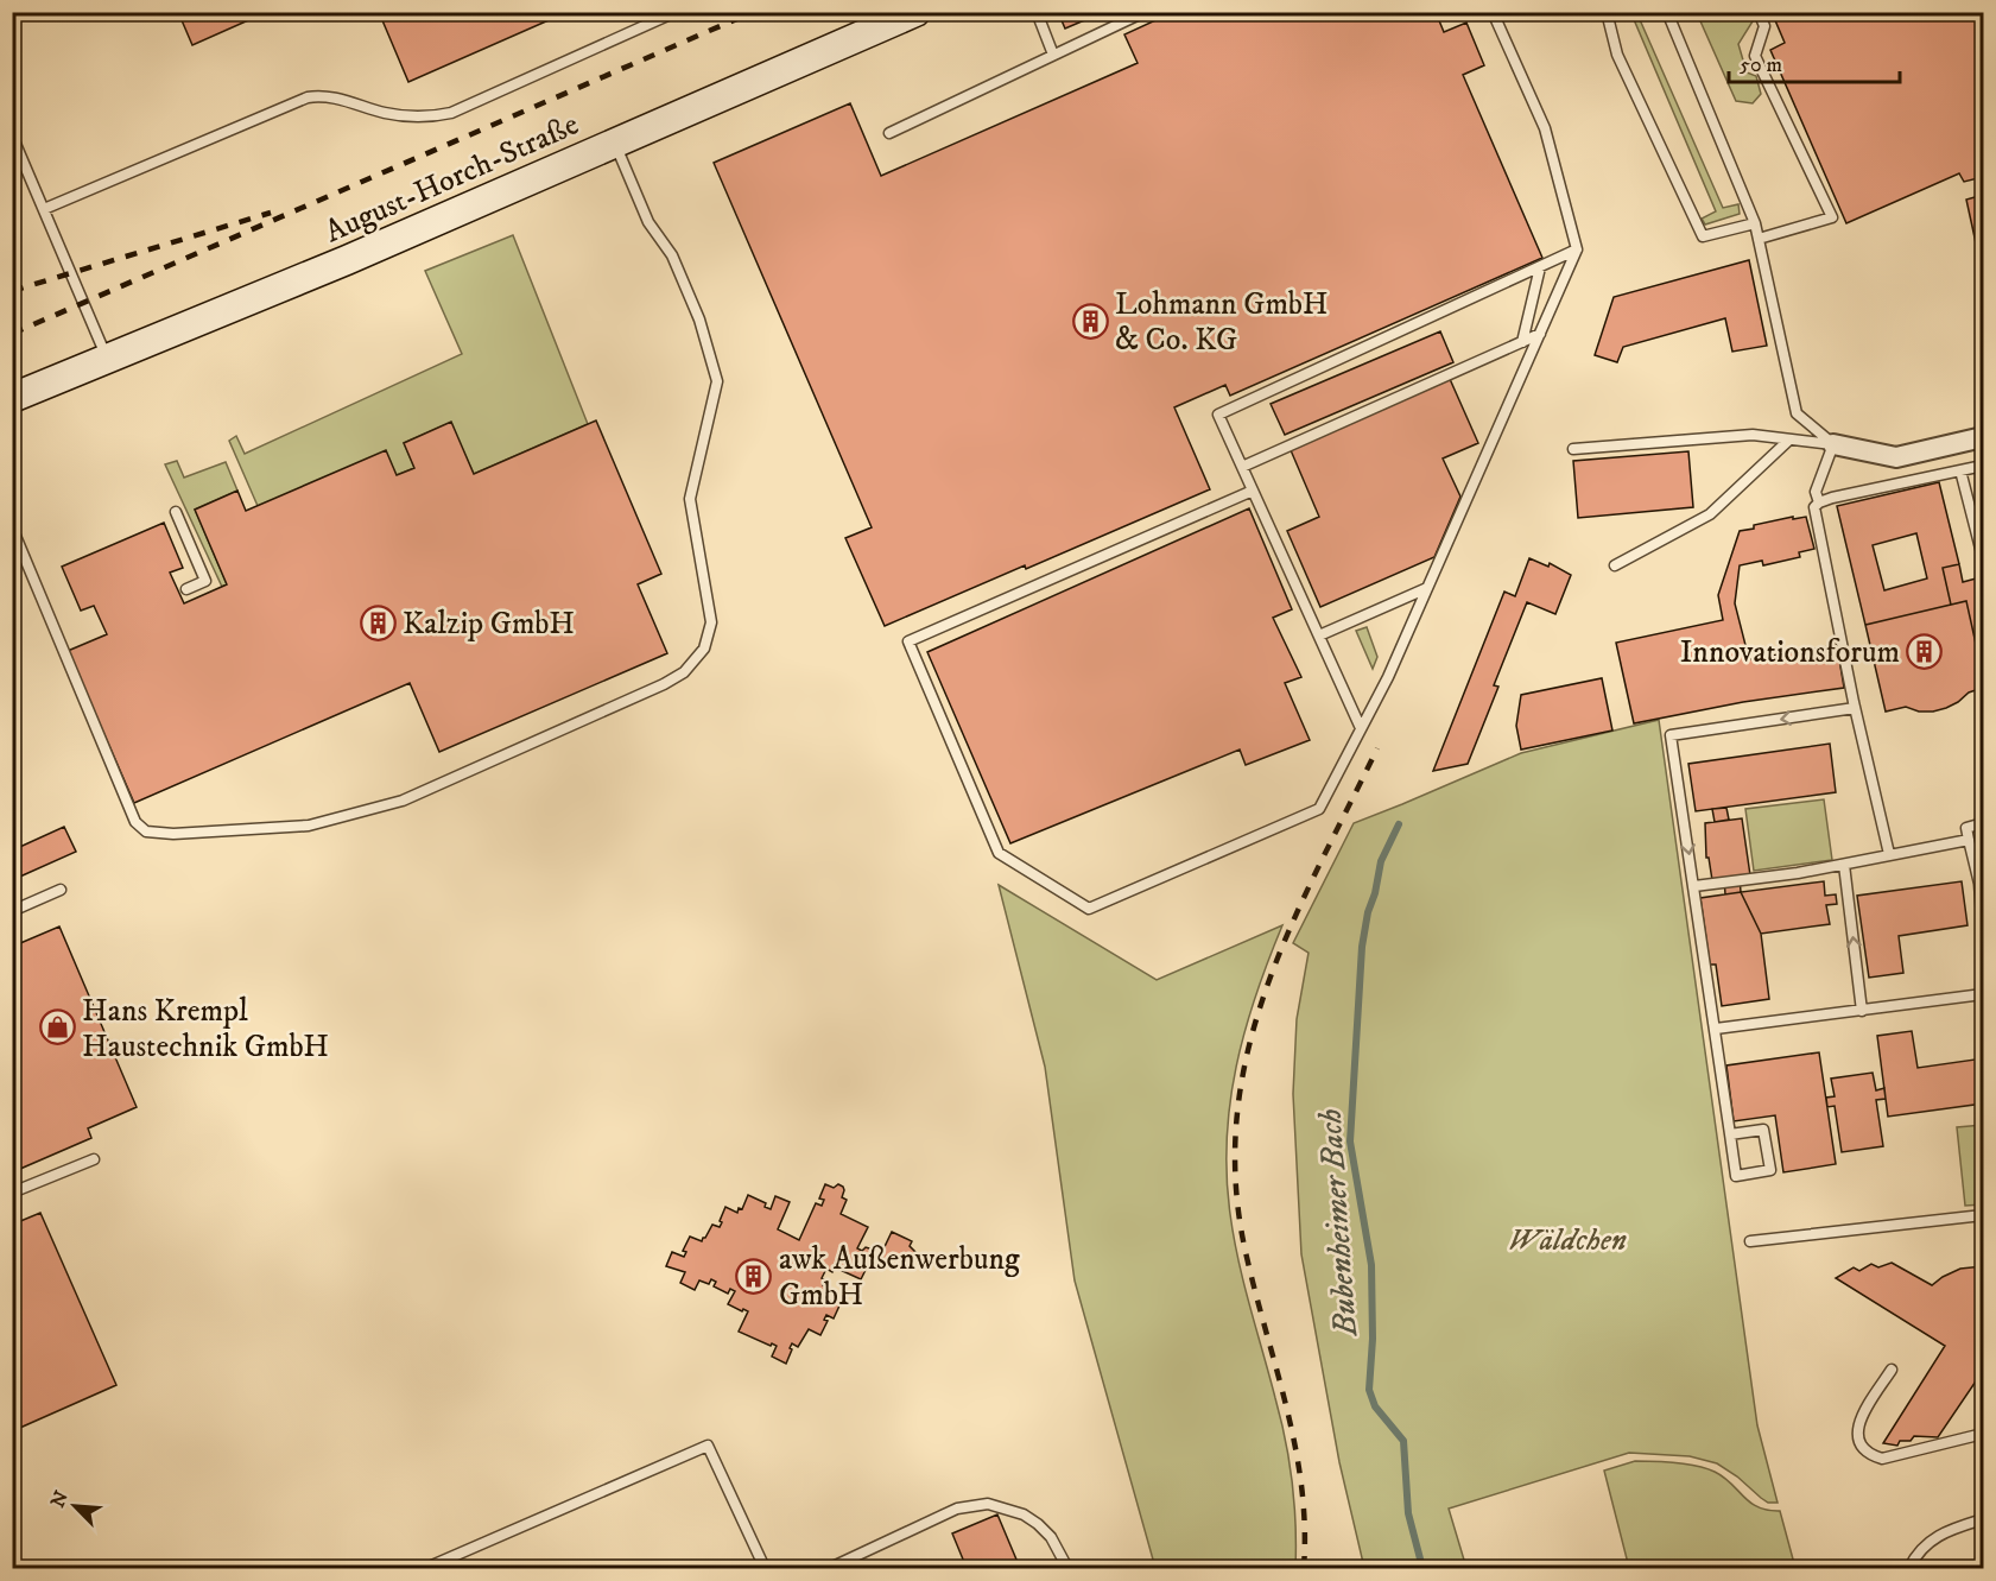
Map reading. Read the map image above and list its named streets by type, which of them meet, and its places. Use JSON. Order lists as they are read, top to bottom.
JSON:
{
  "streets": {
    "main road": ["August-Horch-Straße"]
  },
  "water": ["Bubenheimer Bach"],
  "parks": ["Wäldchen"],
  "places": {
    "building": [
      "Lohmann GmbH & Co. KG",
      "Kalzip GmbH",
      "Innovationsforum",
      "awk Außenwerbung GmbH"
    ],
    "shop": ["Hans Krempl Haustechnik GmbH"]
  },
  "scale_bar": "50 m",
  "north": "top left"
}
